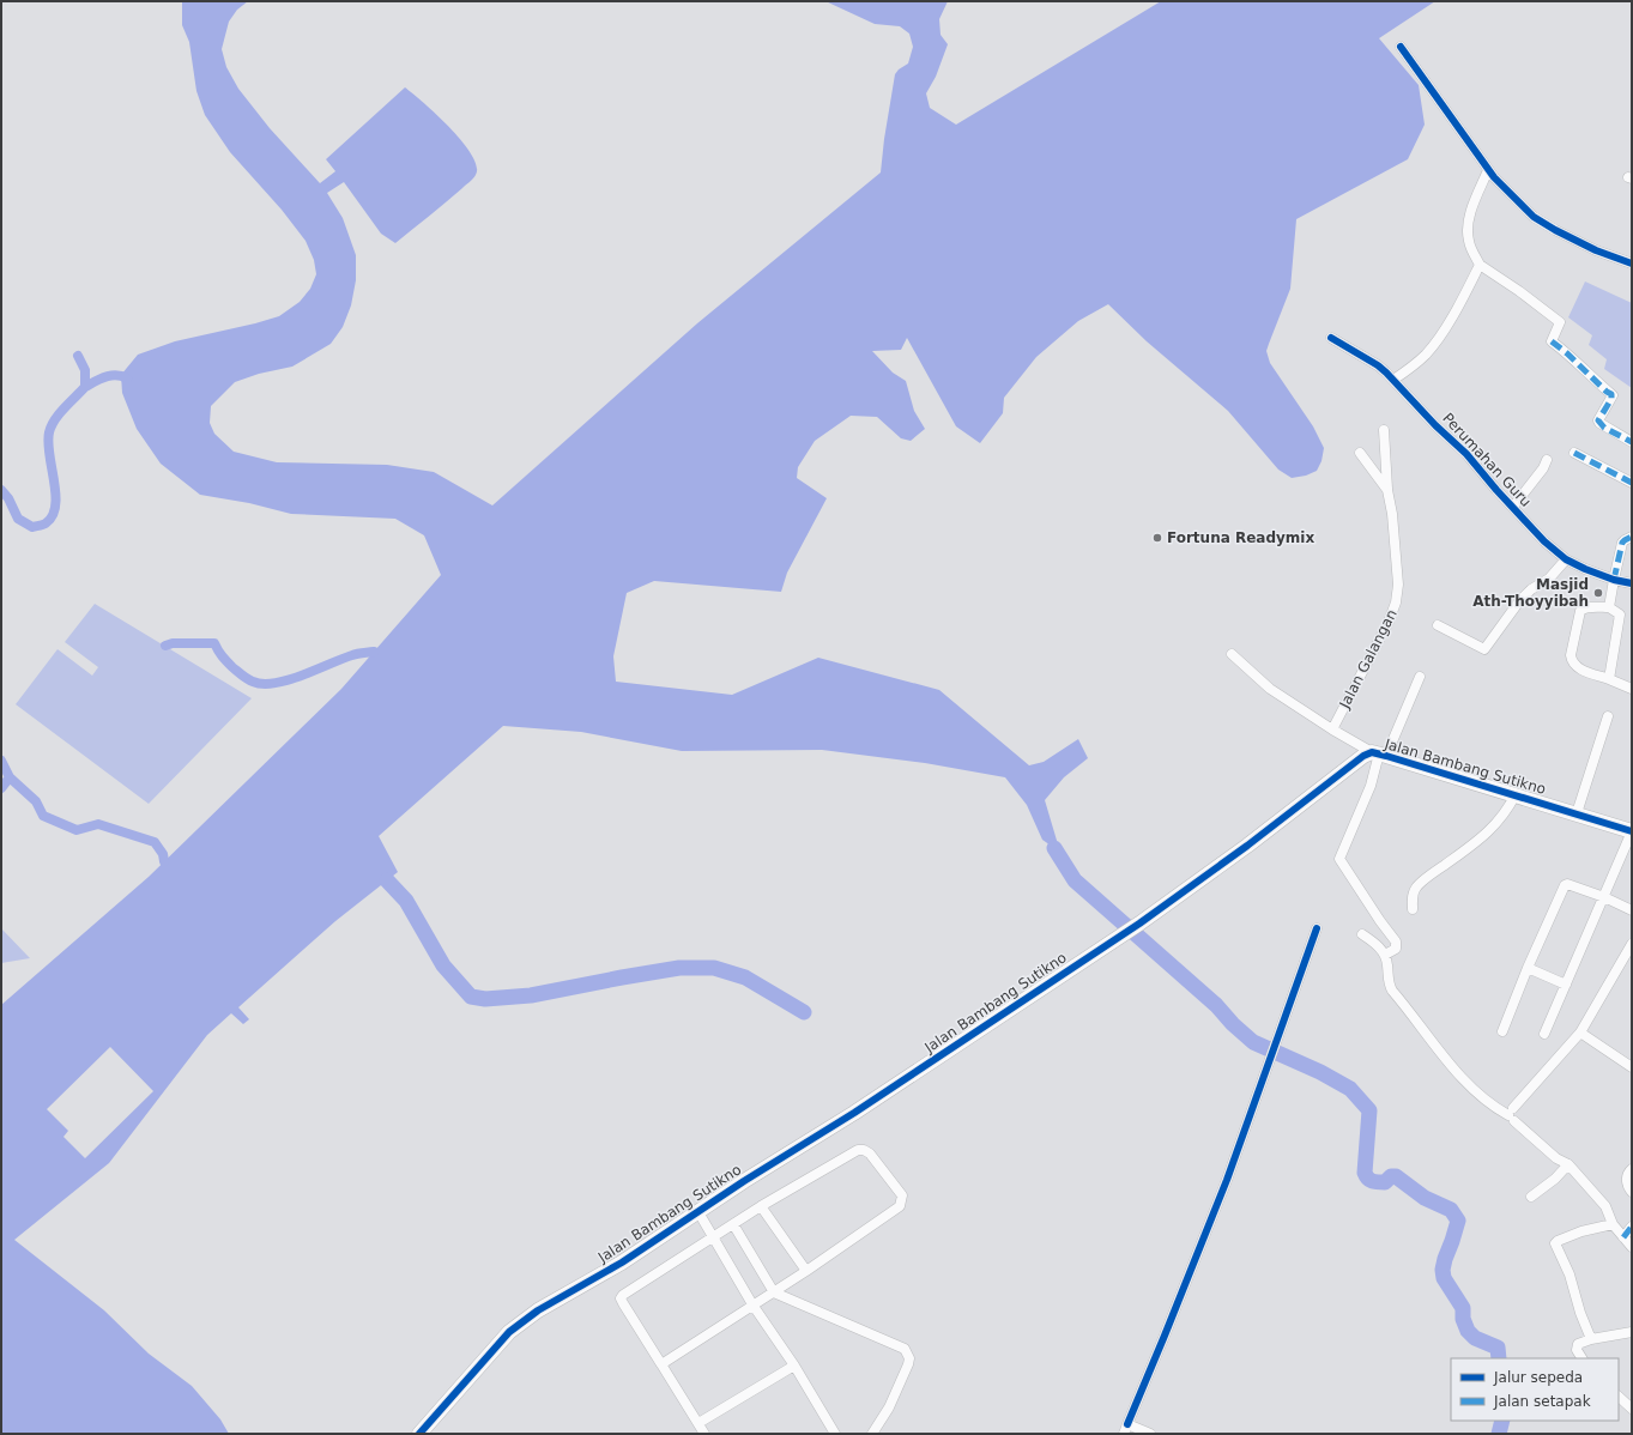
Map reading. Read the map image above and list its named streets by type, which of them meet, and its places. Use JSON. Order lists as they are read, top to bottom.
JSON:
{
  "streets": {
    "street": ["Perumahan Guru", "Jalan Galangan", "Jalan Bambang Sutikno"]
  },
  "places": ["Fortuna Readymix", "Masjid Ath-Thoyyibah"],
  "legend": ["Jalur sepeda", "Jalan setapak"]
}
